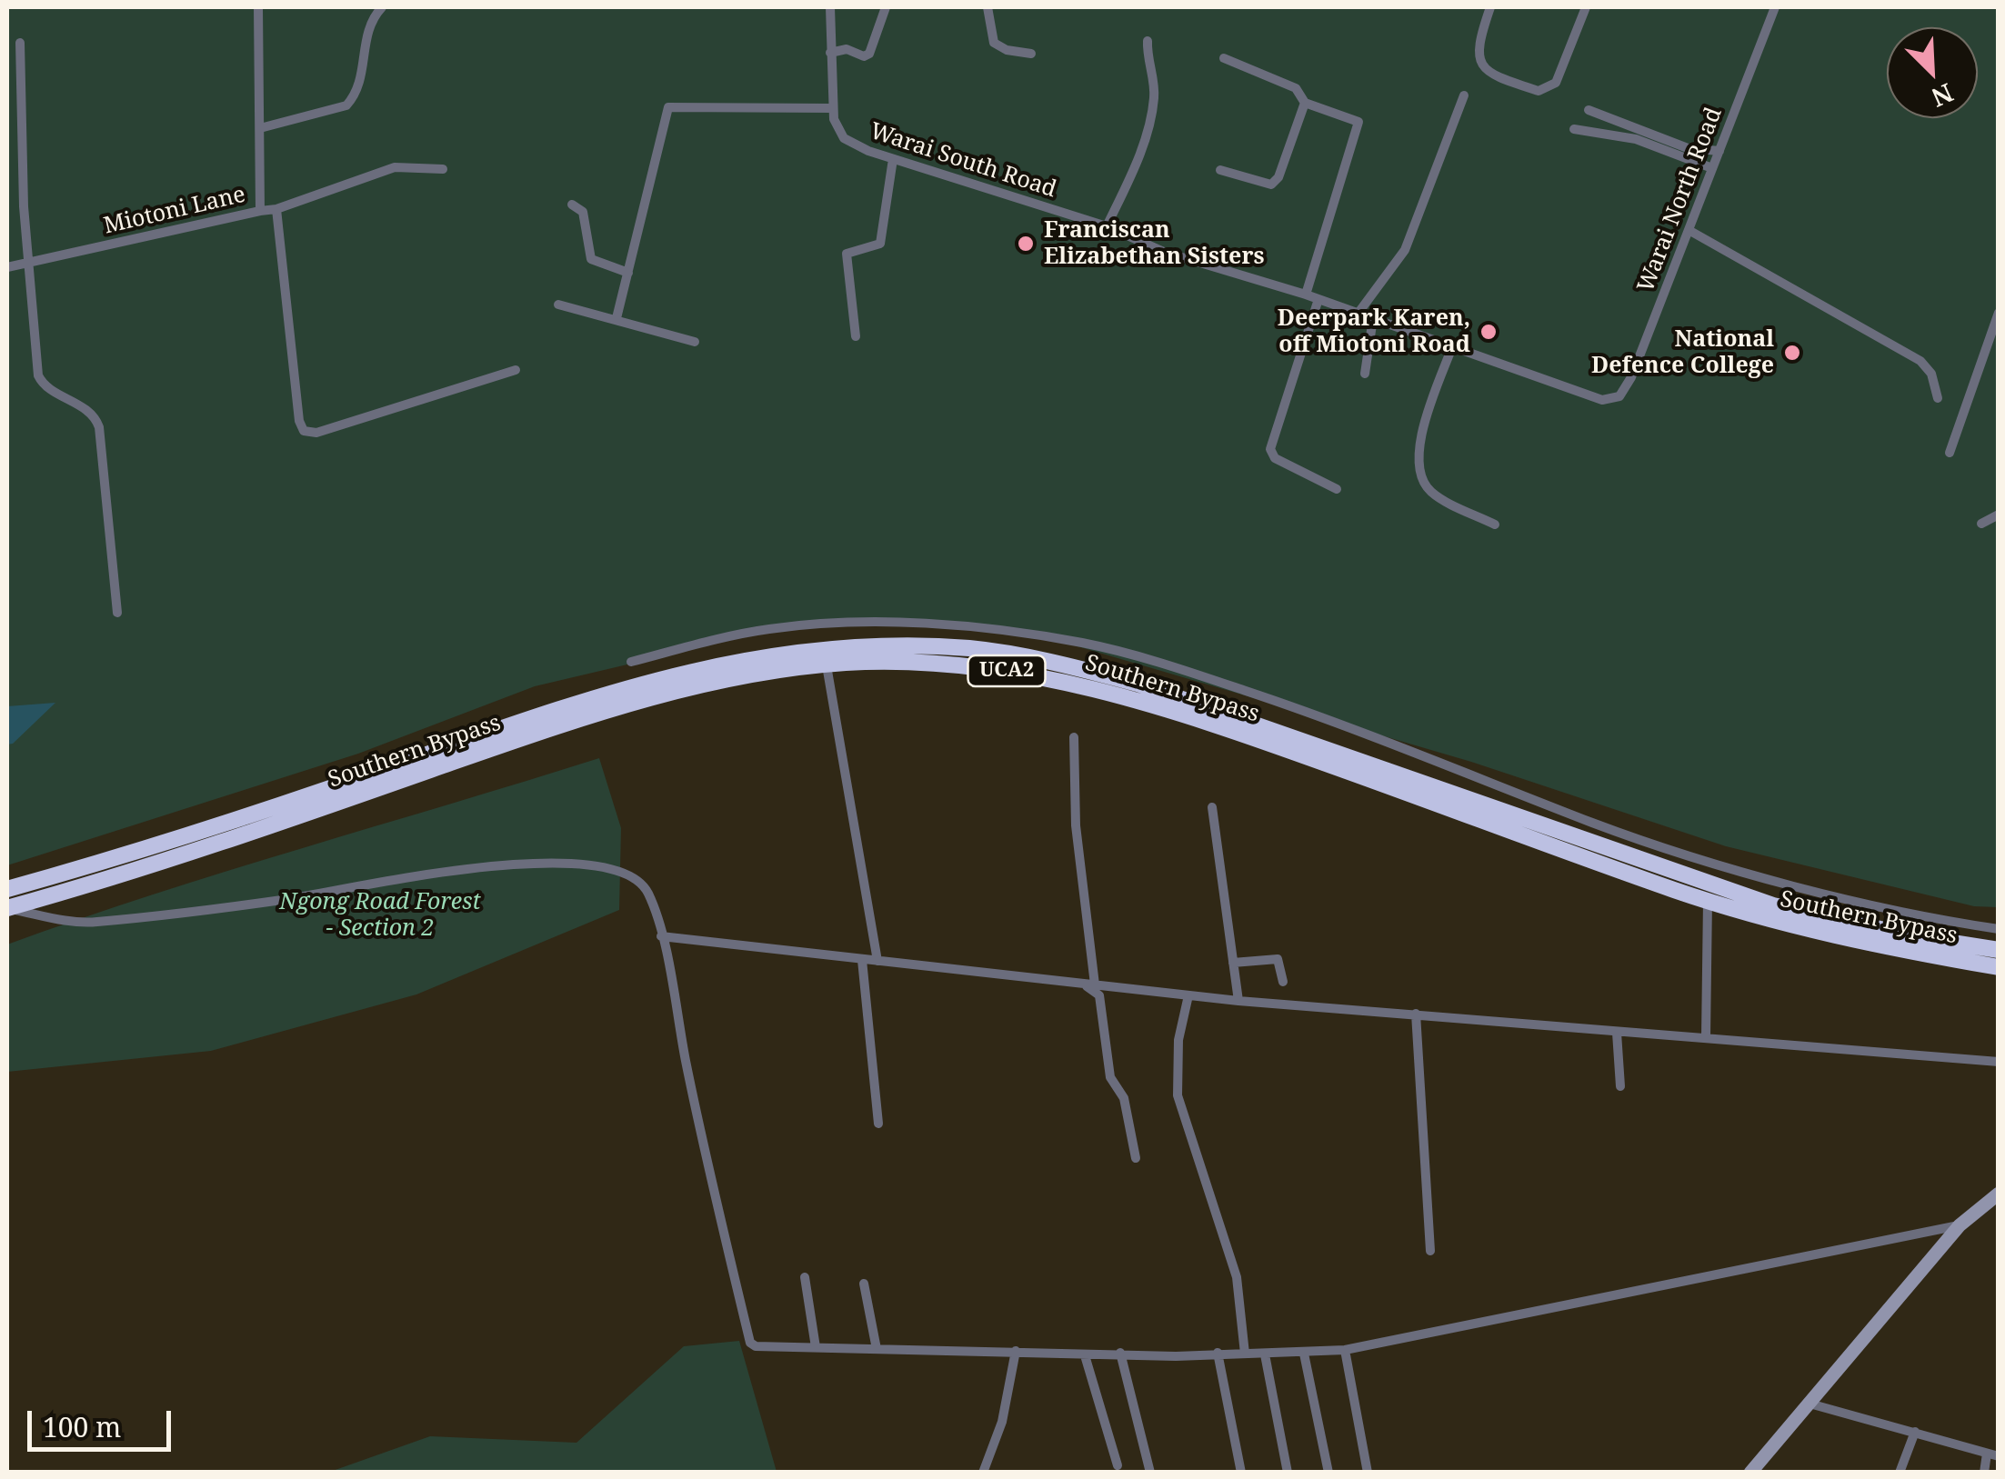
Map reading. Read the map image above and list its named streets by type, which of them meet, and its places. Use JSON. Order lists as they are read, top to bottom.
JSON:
{
  "streets": {
    "highway": ["UCA2", "Southern Bypass"],
    "street": ["Warai South Road", "Warai North Road", "Miotoni Lane"]
  },
  "crossings": [
    ["Warai South Road", "Warai North Road"]
  ],
  "parks": ["Ngong Road Forest - Section 2"],
  "places": ["Franciscan Elizabethan Sisters", "Deerpark Karen, off Miotoni Road", "National Defence College"],
  "scale_bar": "100 m",
  "north": "bottom right"
}
